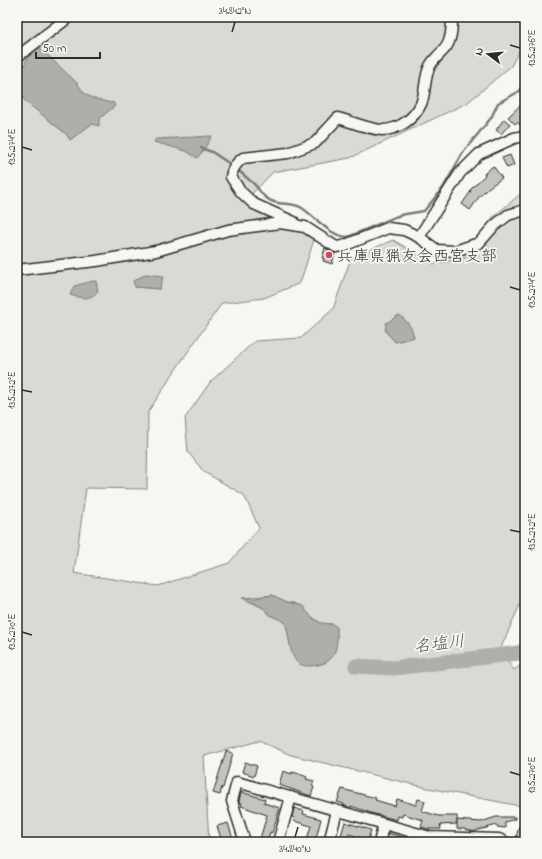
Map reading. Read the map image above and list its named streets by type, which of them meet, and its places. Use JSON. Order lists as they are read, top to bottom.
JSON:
{
  "water": ["名塩川"],
  "places": ["兵庫県猟友会西宮支部"],
  "scale_bar": "50 m",
  "north": "left",
  "coordinates": [
    "34.842°N",
    "135.276°E",
    "135.274°E",
    "135.272°E",
    "135.270°E",
    "34.840°N"
  ]
}
